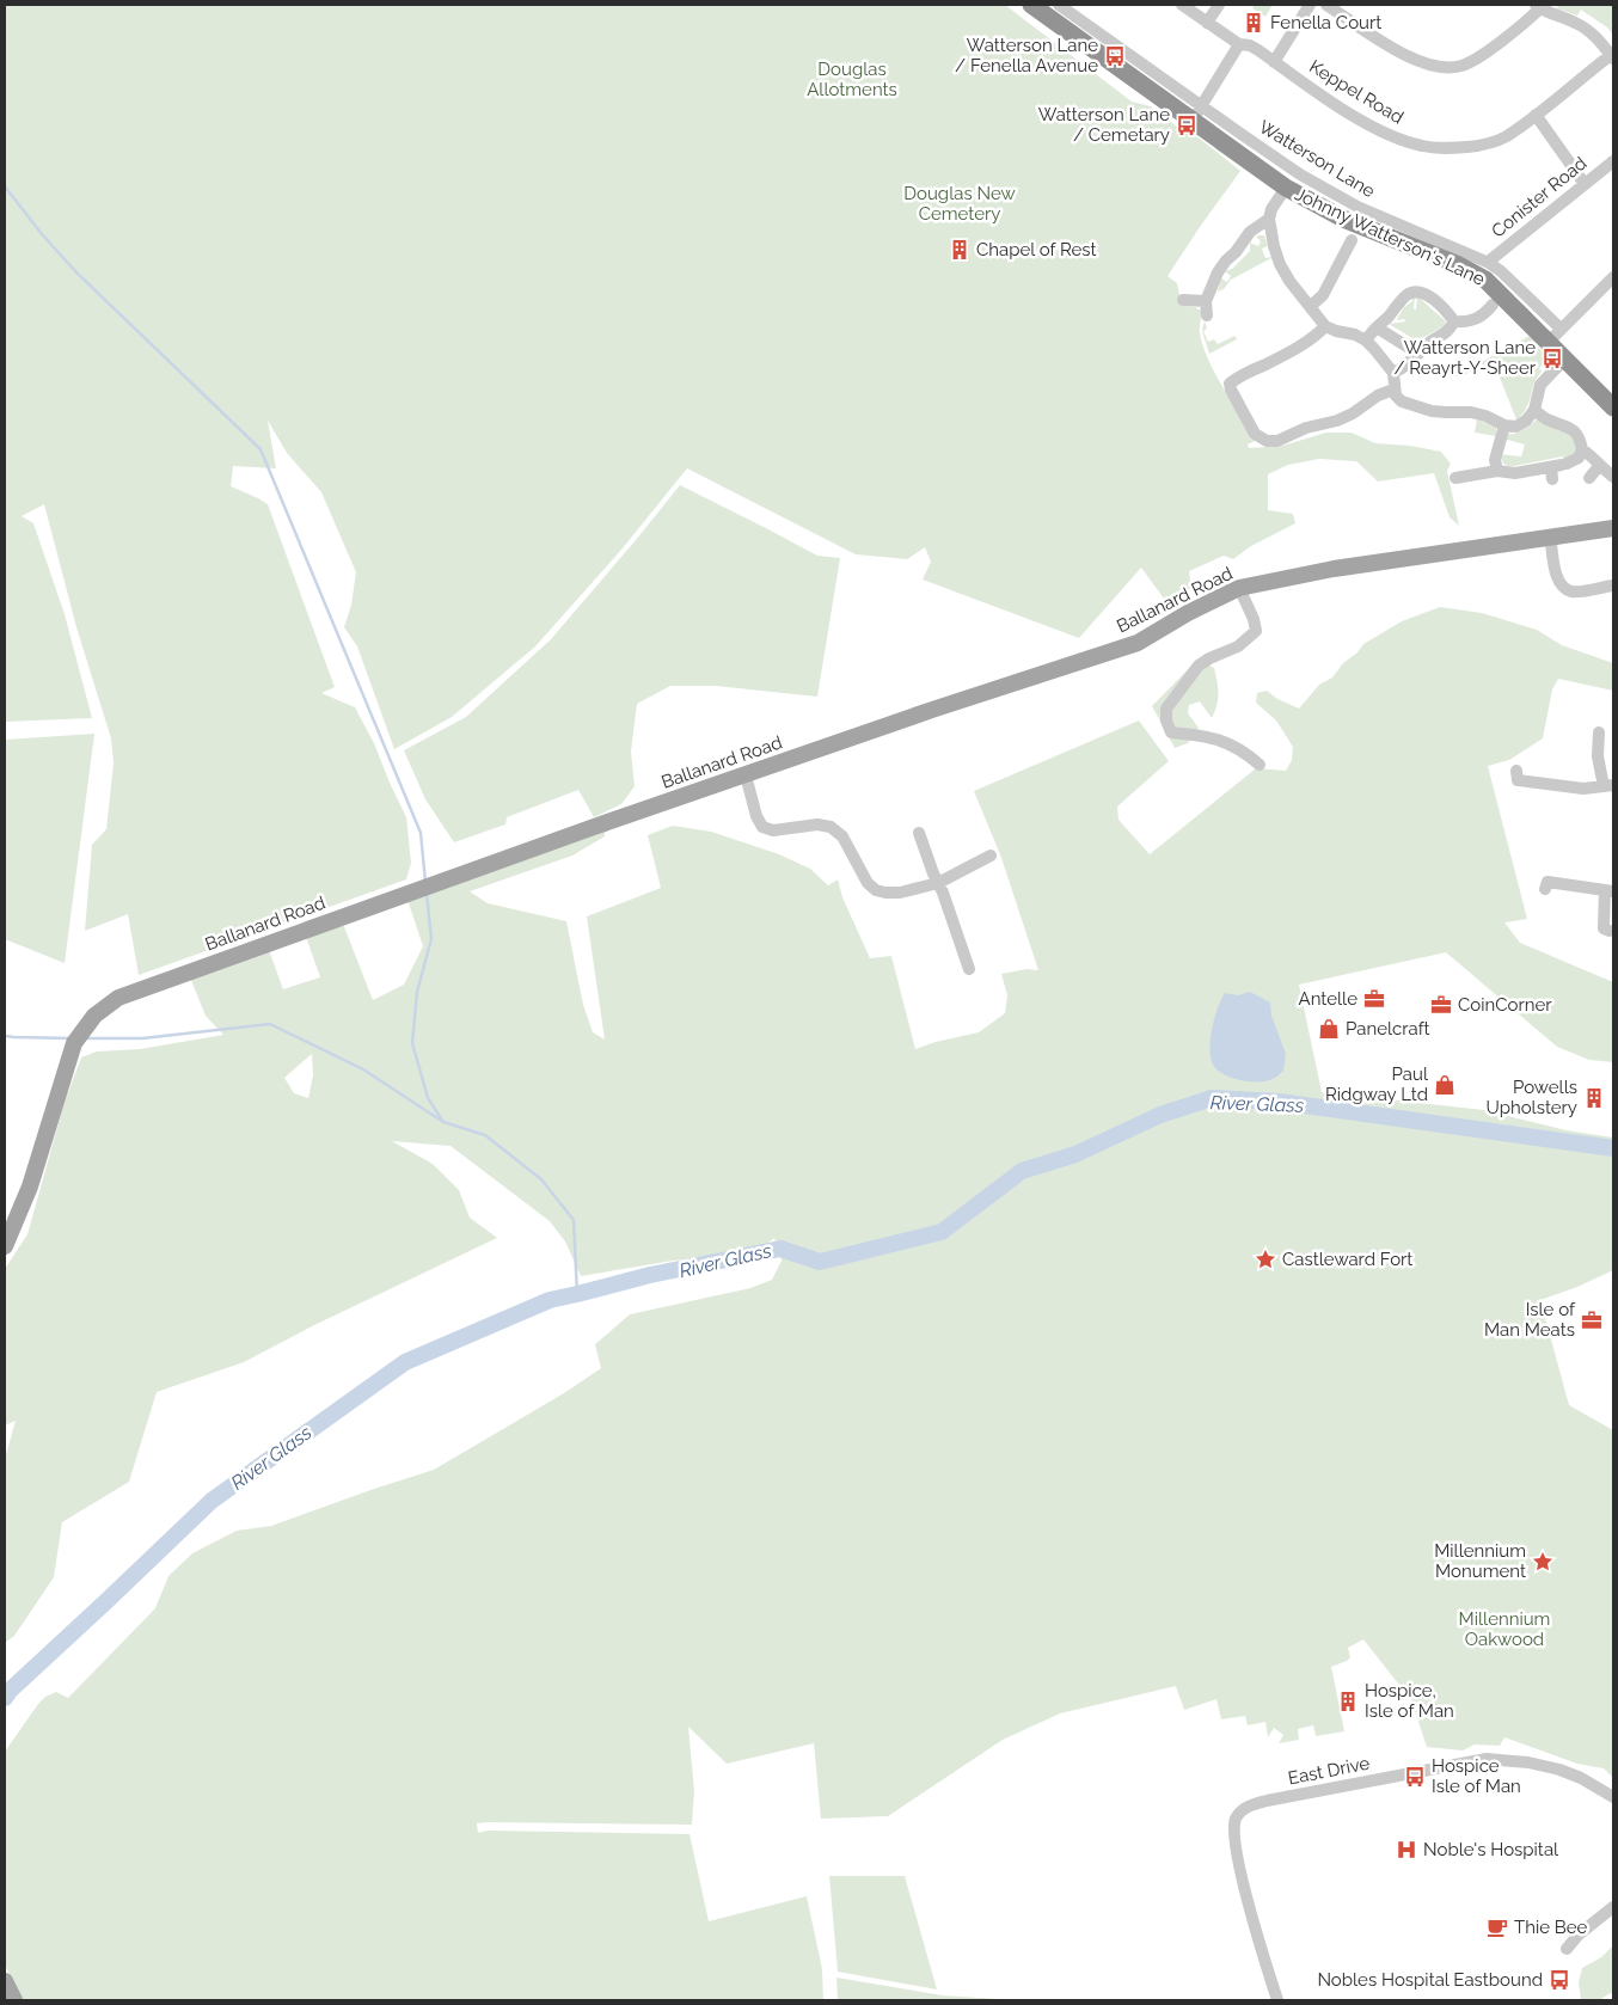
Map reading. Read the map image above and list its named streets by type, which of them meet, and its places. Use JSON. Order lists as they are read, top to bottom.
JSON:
{
  "streets": {
    "highway": ["Johnny Watterson's Lane"],
    "main road": ["Ballanard Road"],
    "street": [
      "Keppel Road",
      "Watterson Lane",
      "Conister Road",
      "East Drive"
    ]
  },
  "crossings": [
    ["Watterson Lane", "Conister Road"],
    ["Watterson Lane", "Johnny Watterson's Lane"]
  ],
  "water": ["River Glass"],
  "parks": ["Douglas Allotments", "Douglas New Cemetery", "Millennium Oakwood"],
  "places": {
    "building": [
      "Fenella Court",
      "Chapel of Rest",
      "Powells Upholstery",
      "Hospice, Isle of Man"
    ],
    "bus stop": [
      "Watterson Lane / Fenella Avenue",
      "Watterson Lane / Cemetary",
      "Watterson Lane / Reayrt-Y-Sheer",
      "Hospice Isle of Man",
      "Nobles Hospital Eastbound"
    ],
    "office": ["Antelle", "CoinCorner", "Isle of Man Meats"],
    "shop": ["Panelcraft", "Paul Ridgway Ltd"],
    "place": ["Castleward Fort", "Millennium Monument"],
    "hospital": ["Noble's Hospital"],
    "cafe": ["Thie Bee"]
  }
}
